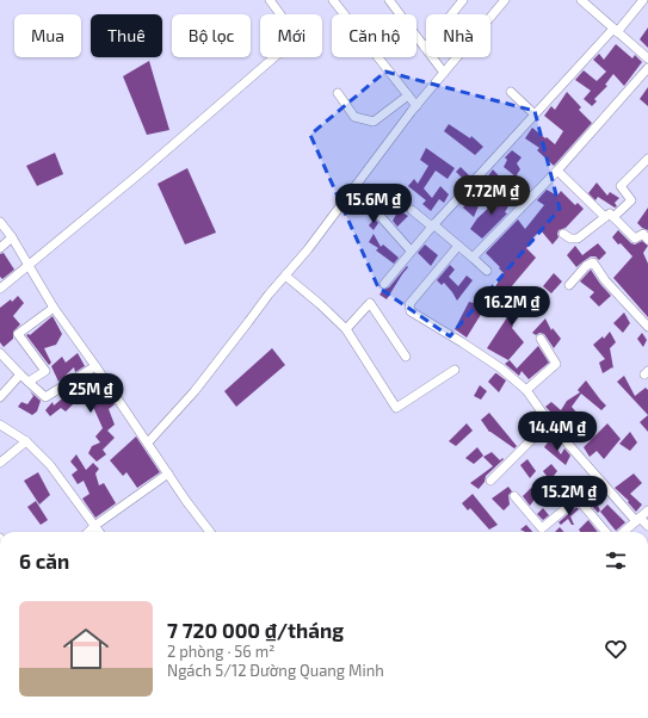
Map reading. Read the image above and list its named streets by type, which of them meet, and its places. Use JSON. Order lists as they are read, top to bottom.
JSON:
{
  "page": {
    "chip": [
      "Mua",
      "Thuê",
      "Bộ lọc",
      "Mới",
      "Căn hộ",
      "Nhà"
    ],
    "price": [
      "7.72M ₫",
      "15.6M ₫",
      "16.2M ₫",
      "25M ₫",
      "14.4M ₫",
      "15.2M ₫"
    ],
    "heading": "6 căn",
    "list": [
      {
        "name": "7 720 000 ₫/tháng",
        "note": "2 phòng · 56 m² · Ngách 5/12 Đường Quang Minh"
      }
    ]
  }
}
